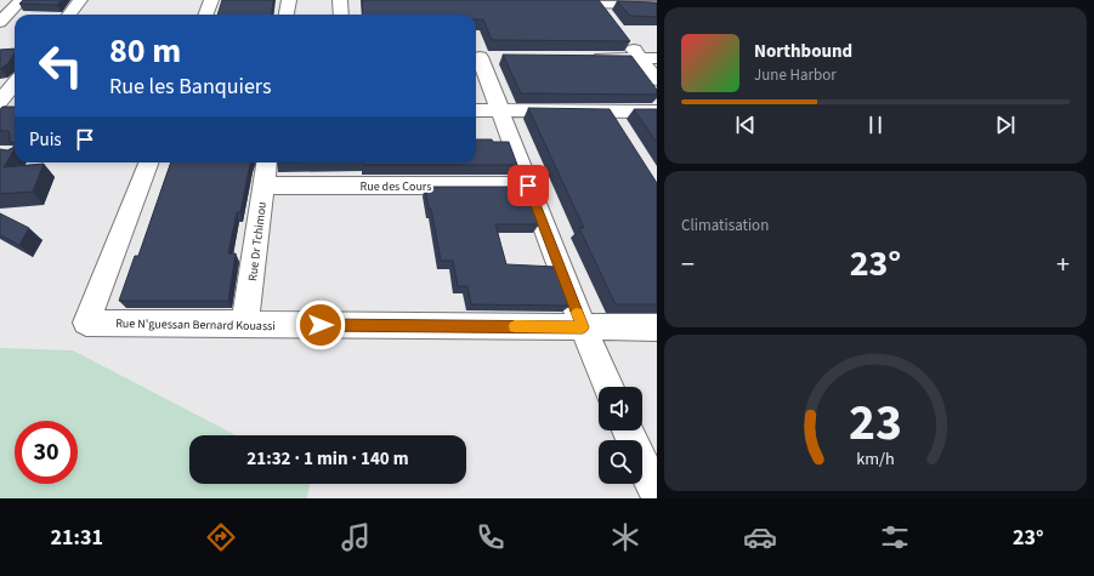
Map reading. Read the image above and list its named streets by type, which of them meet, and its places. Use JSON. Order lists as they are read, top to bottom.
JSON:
{
  "streets": {
    "street": ["Rue des Cours", "Rue Dr Tchimou", "Rue N'guessan Bernard Kouassi"]
  },
  "crossings": [
    ["Rue des Cours", "Rue Dr Tchimou"],
    ["Rue Dr Tchimou", "Rue N'guessan Bernard Kouassi"]
  ],
  "page": {
    "turn": ["80 m", "Rue les Banquiers"],
    "song": ["Northbound", "June Harbor"],
    "then": "Puis",
    "tile": "Climatisation",
    "heat": ["−", "23°", "+"],
    "limit": "30",
    "trip": "21:32 · 1 min · 140 m",
    "tabs": ["21:31", "23°"],
    "gauge": ["23", "km/h"]
  }
}
